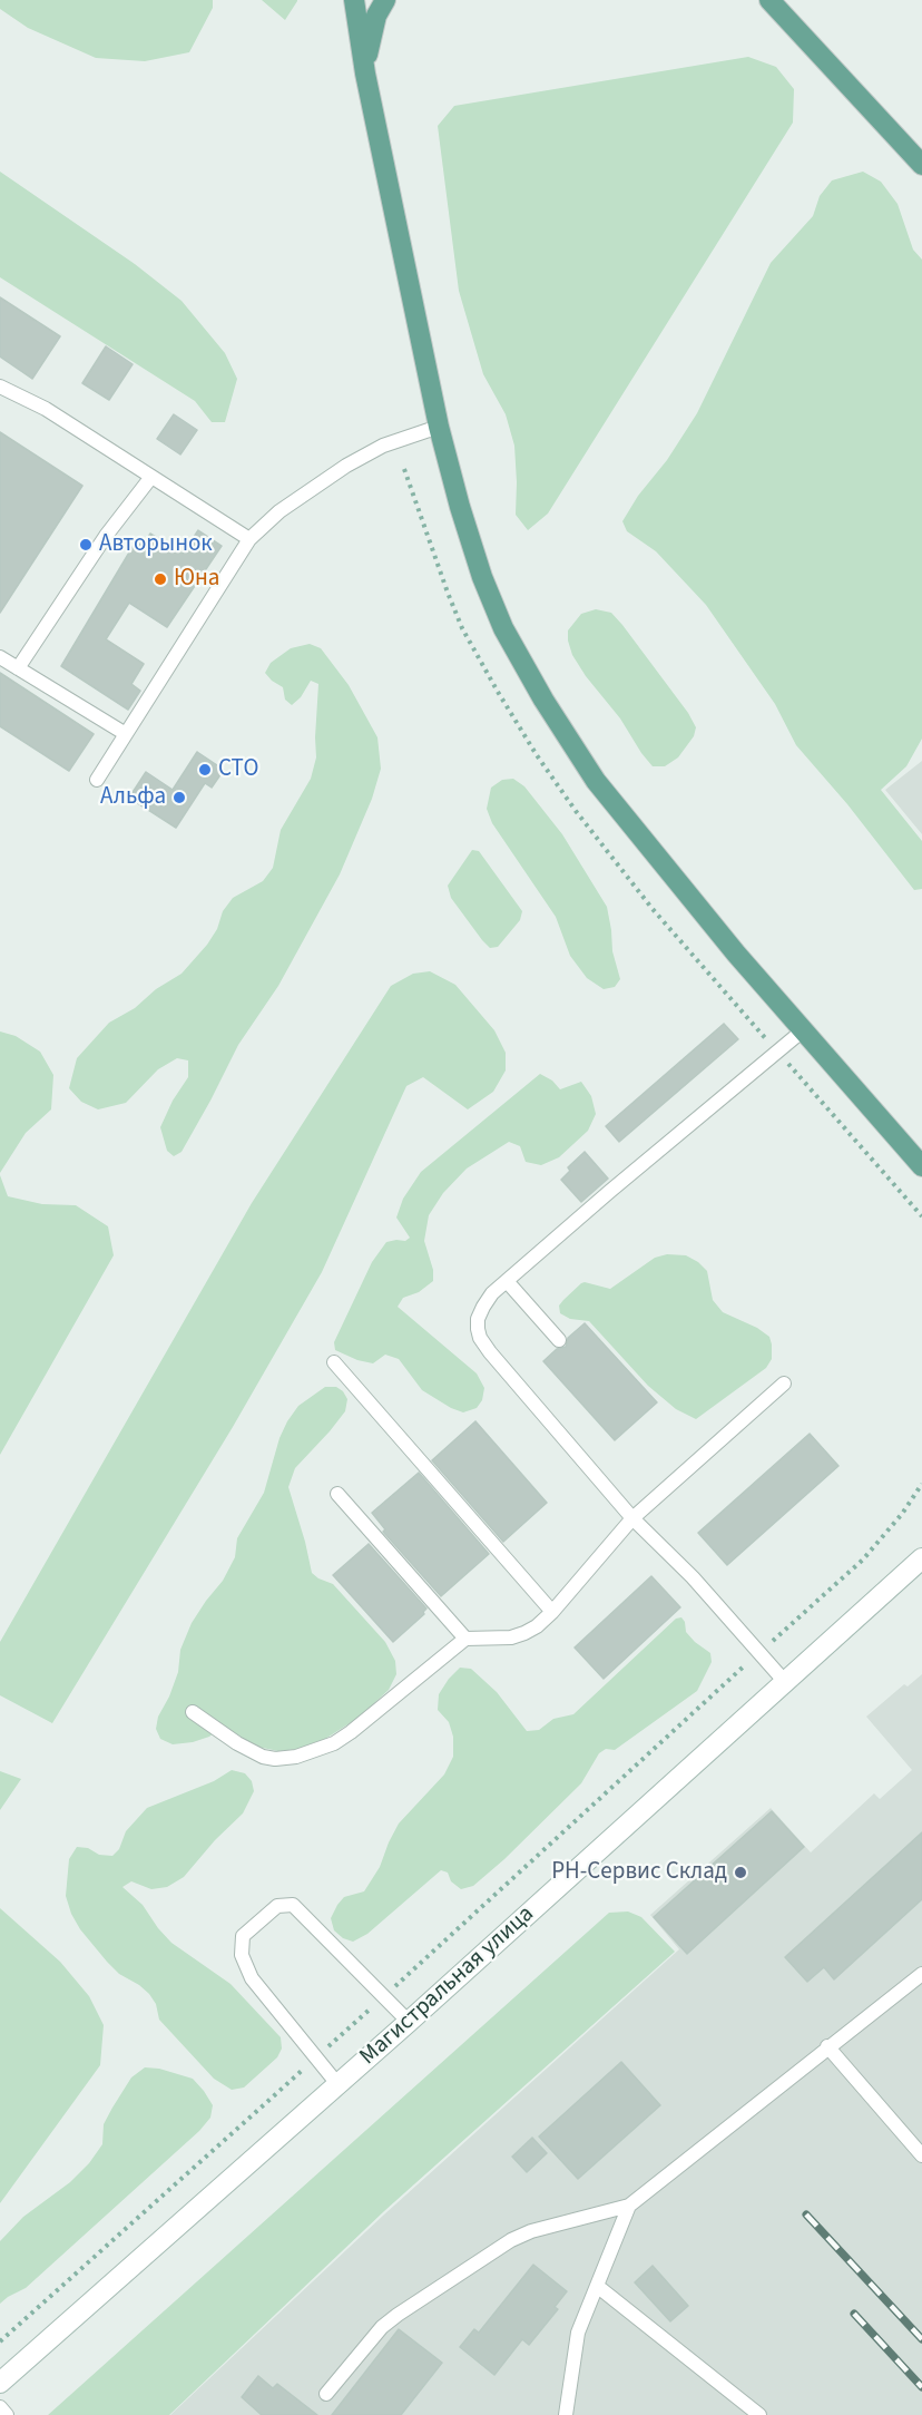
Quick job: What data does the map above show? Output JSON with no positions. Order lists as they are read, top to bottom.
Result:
{
  "streets": {
    "main road": ["Магистральная улица"]
  },
  "places": [
    "Авторынок",
    "Юна",
    "СТО",
    "Альфа",
    "РН-Сервис Cклад"
  ]
}
